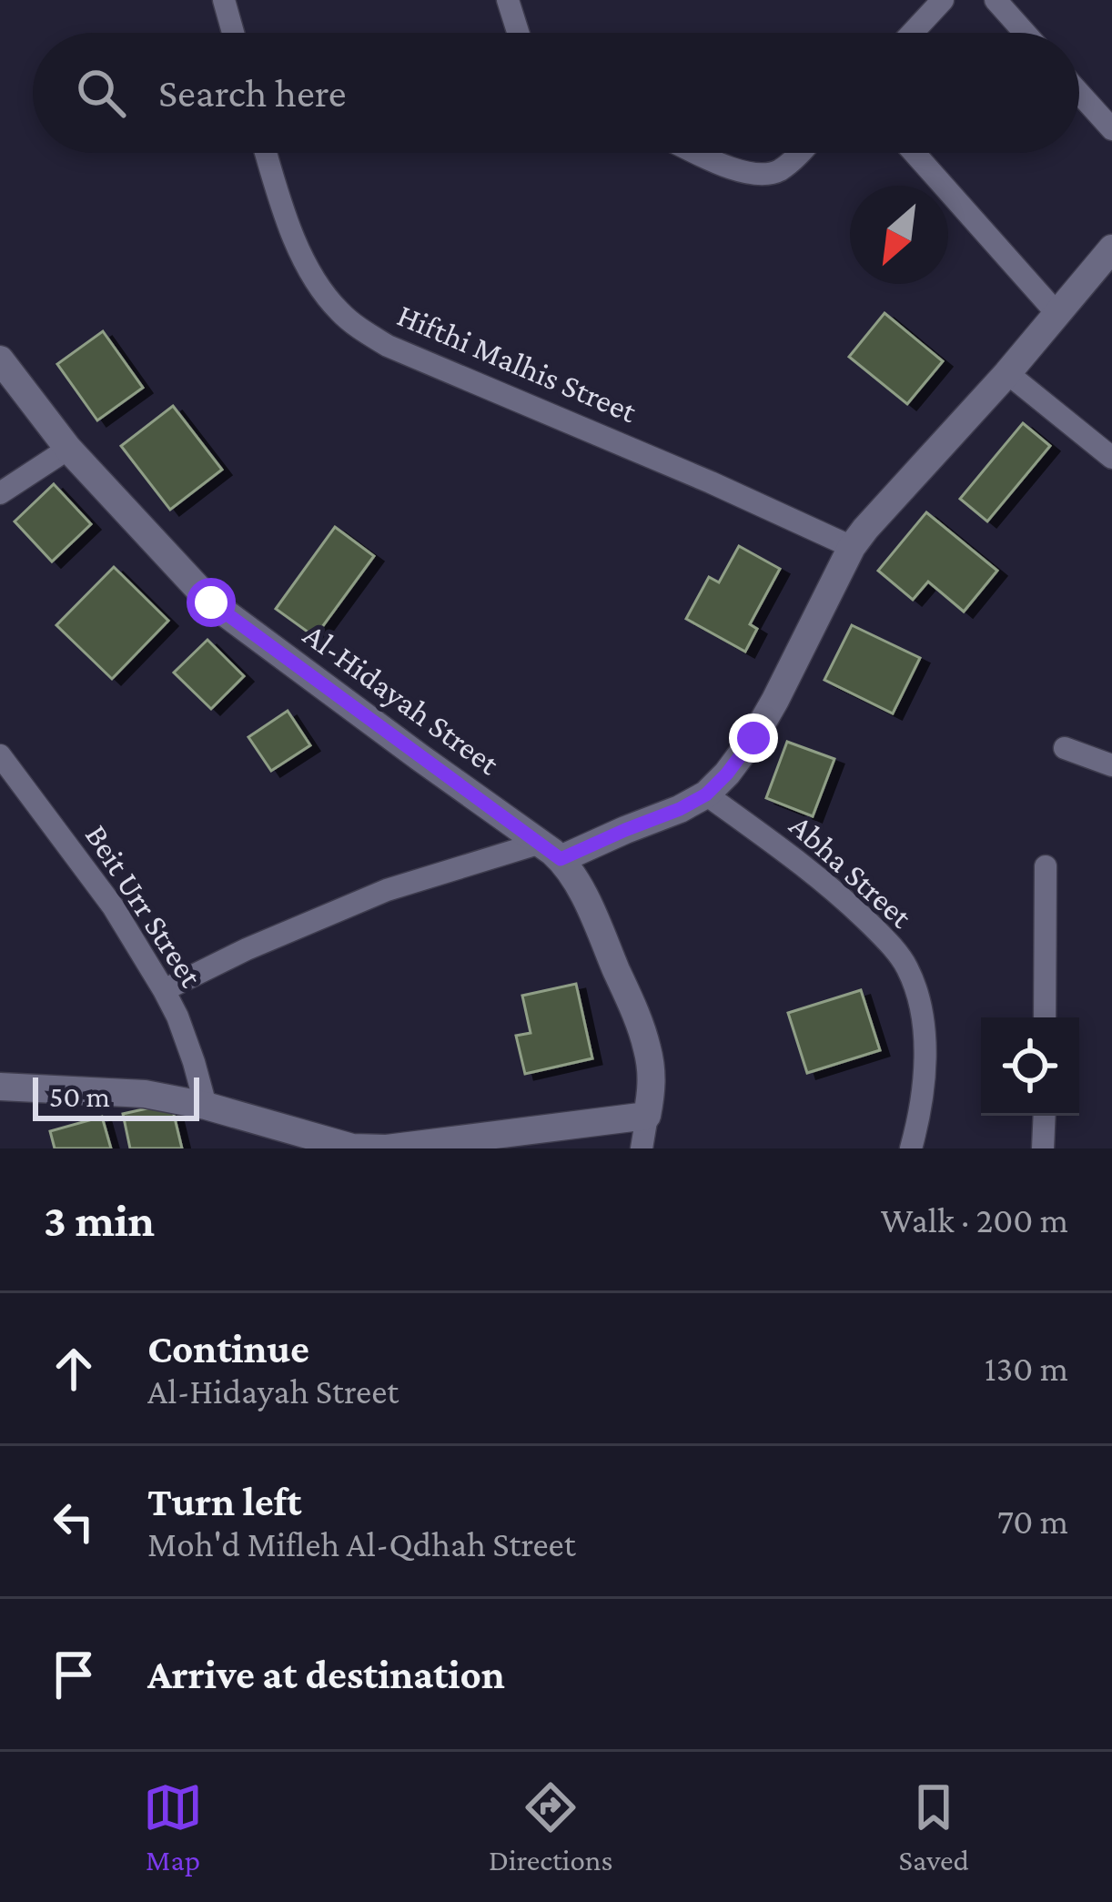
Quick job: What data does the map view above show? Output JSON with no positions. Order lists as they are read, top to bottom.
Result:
{
  "streets": {
    "street": [
      "Hifthi Malhis Street",
      "Al-Hidayah Street",
      "Abha Street",
      "Beit Urr Street"
    ]
  },
  "scale_bar": "50 m",
  "north": "bottom left",
  "page": {
    "search": "Search here",
    "scale": "50 m",
    "heading": ["3 min", "Walk · 200 m"],
    "list": [
      ["Continue", "Al-Hidayah Street", "130 m"],
      ["Turn left", "Moh'd Mifleh Al-Qdhah Street", "70 m"],
      "Arrive at destination"
    ],
    "nav": ["Map", "Directions", "Saved"]
  }
}
